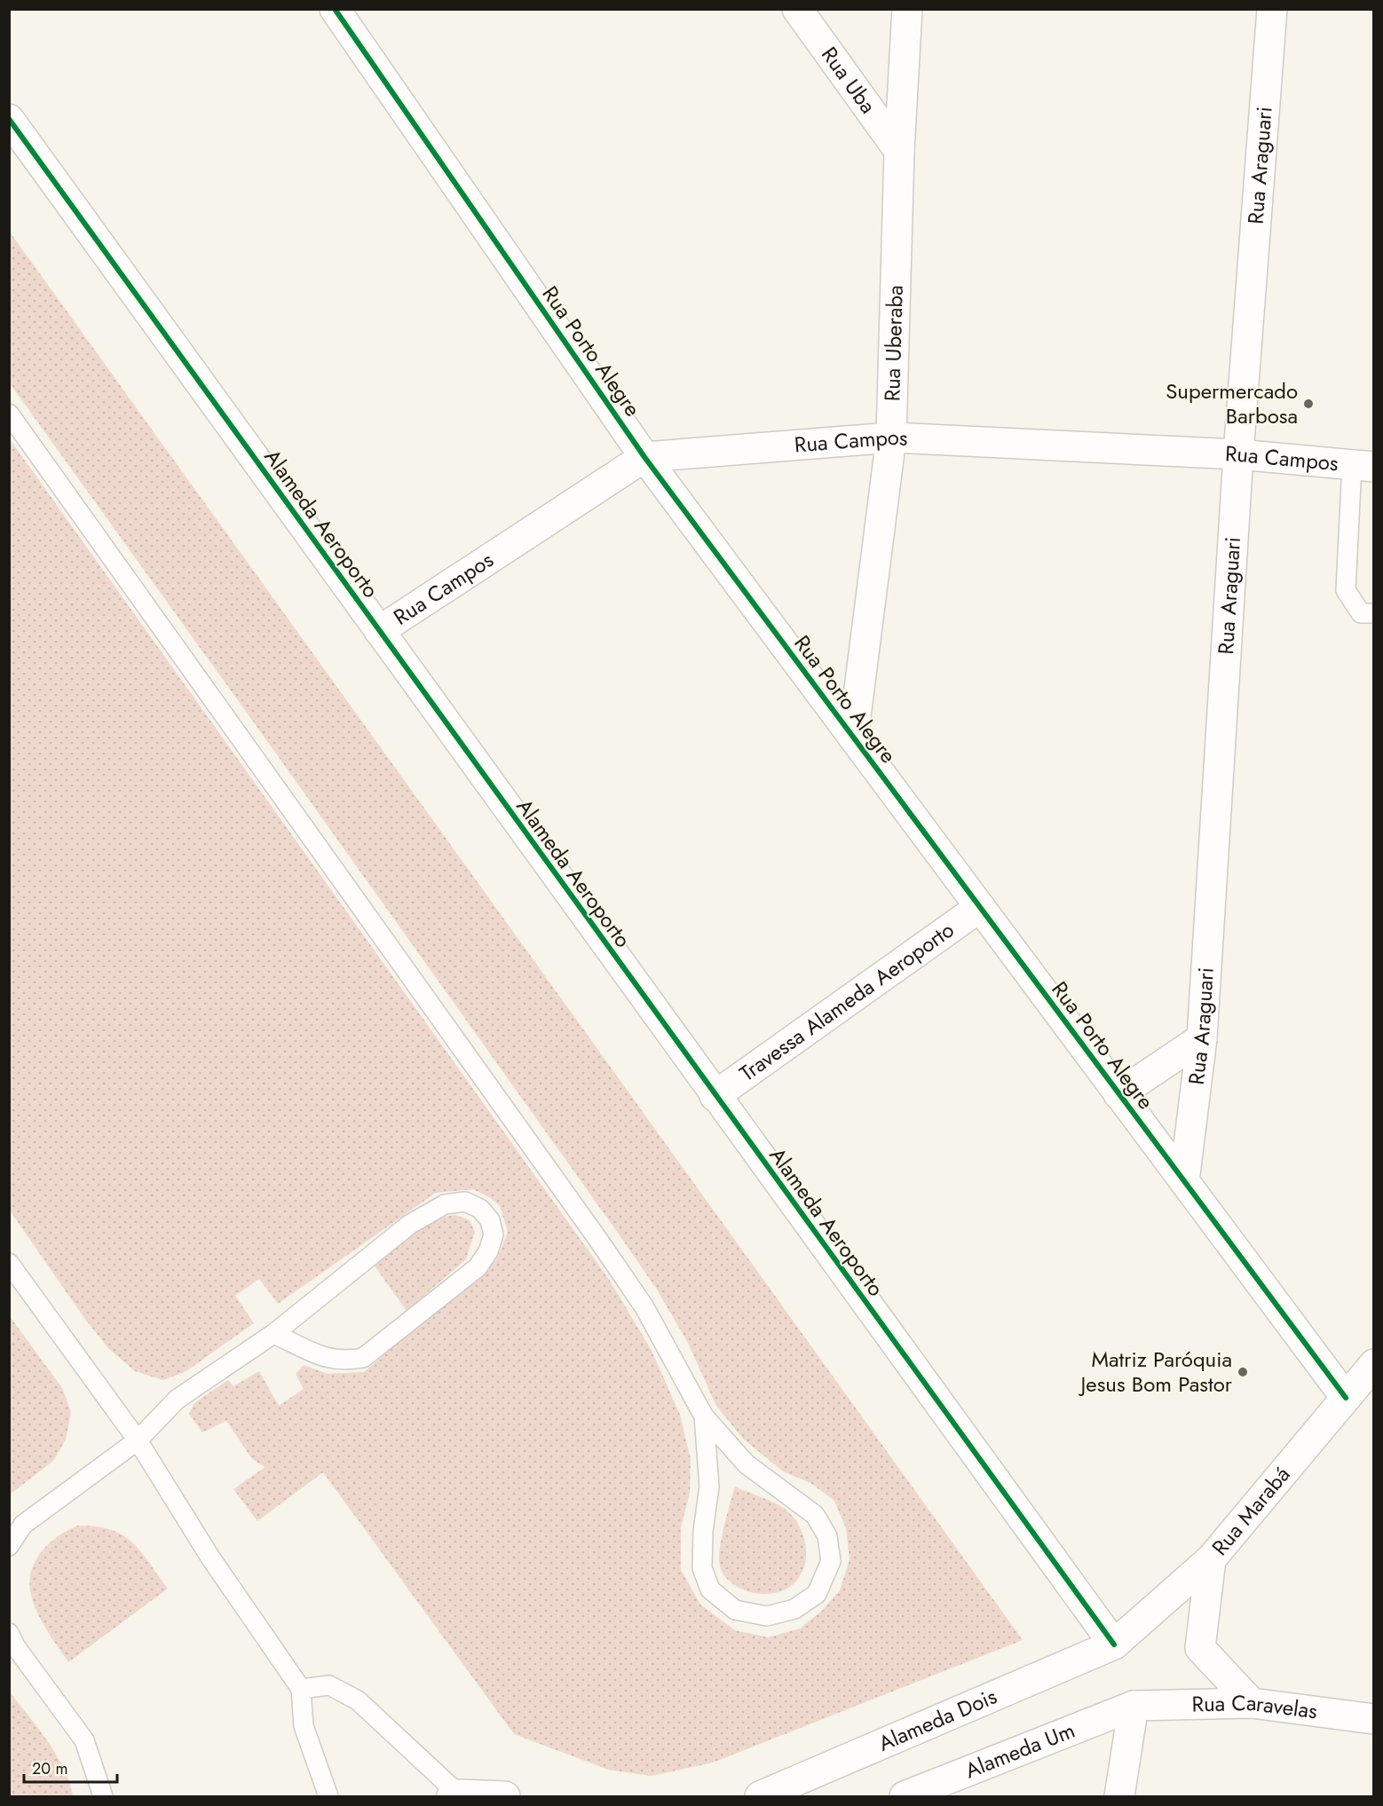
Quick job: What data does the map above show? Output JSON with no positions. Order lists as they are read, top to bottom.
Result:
{
  "streets": {
    "street": [
      "Rua Uba",
      "Rua Araguari",
      "Rua Uberaba",
      "Rua Porto Alegre",
      "Rua Campos",
      "Alameda Aeroporto",
      "Travessa Alameda Aeroporto",
      "Rua Marabá",
      "Rua Caravelas",
      "Alameda Dois",
      "Alameda Um"
    ]
  },
  "crossings": [
    ["Rua Uba", "Rua Uberaba"],
    ["Rua Araguari", "Rua Porto Alegre"],
    ["Rua Araguari", "Rua Campos"],
    ["Rua Uberaba", "Rua Porto Alegre"],
    ["Rua Uberaba", "Rua Campos"],
    ["Rua Porto Alegre", "Rua Campos"],
    ["Rua Porto Alegre", "Travessa Alameda Aeroporto"],
    ["Rua Porto Alegre", "Rua Marabá"],
    ["Rua Campos", "Alameda Aeroporto"],
    ["Alameda Aeroporto", "Travessa Alameda Aeroporto"],
    ["Alameda Aeroporto", "Rua Marabá"],
    ["Alameda Aeroporto", "Alameda Dois"],
    ["Rua Marabá", "Alameda Dois"],
    ["Rua Caravelas", "Alameda Um"]
  ],
  "places": ["Supermercado Barbosa", "Matriz Paróquia Jesus Bom Pastor"],
  "scale_bar": "20 m"
}
